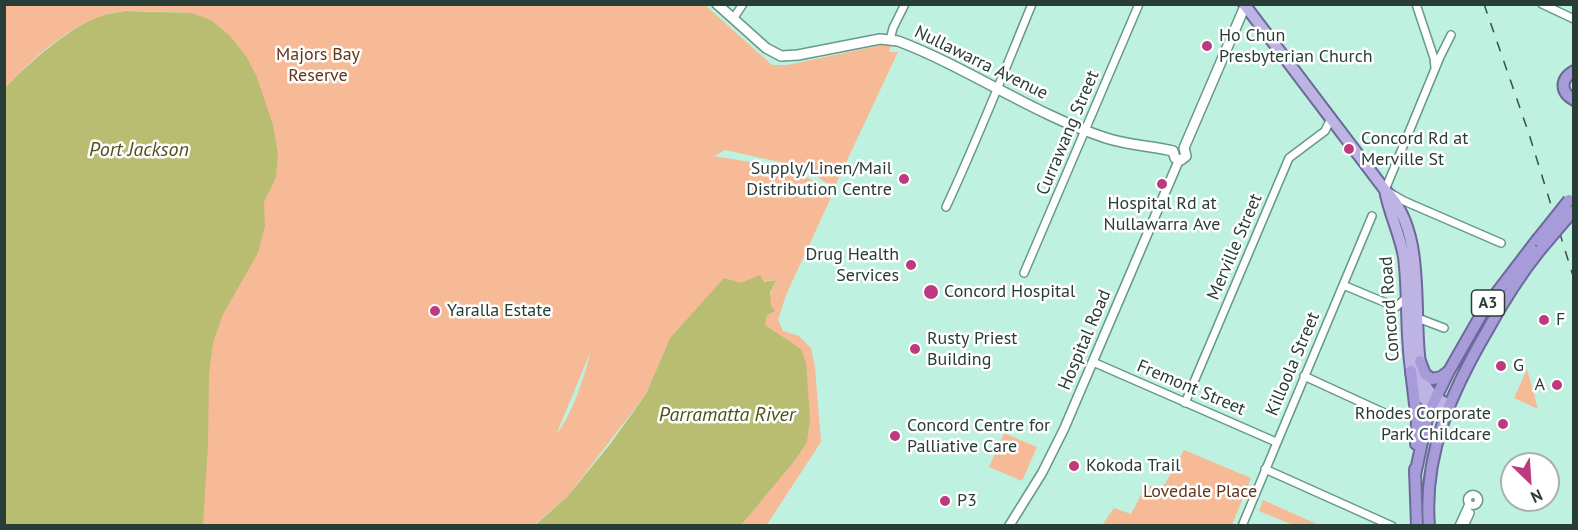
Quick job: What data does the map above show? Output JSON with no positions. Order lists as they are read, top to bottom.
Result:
{
  "streets": {
    "highway": ["A3"],
    "main road": ["Nullawarra Avenue", "Concord Road"],
    "street": [
      "Currawang Street",
      "Merville Street",
      "Hospital Road",
      "Killoola Street",
      "Fremont Street"
    ]
  },
  "crossings": [
    ["Nullawarra Avenue", "Currawang Street"],
    ["Nullawarra Avenue", "Hospital Road"],
    ["Merville Street", "Concord Road"],
    ["Merville Street", "Fremont Street"],
    ["A3", "Concord Road"],
    ["Hospital Road", "Fremont Street"],
    ["Killoola Street", "Fremont Street"]
  ],
  "water": ["Port Jackson", "Parramatta River"],
  "parks": ["Majors Bay Reserve", "Lovedale Place"],
  "places": [
    "Ho Chun Presbyterian Church",
    "Concord Rd at Merville St",
    "Supply/Linen/Mail Distribution Centre",
    "Hospital Rd at Nullawarra Ave",
    "Drug Health Services",
    "Concord Hospital",
    "Yaralla Estate",
    "F",
    "Rusty Priest Building",
    "G",
    "A",
    "Rhodes Corporate Park Childcare",
    "Concord Centre for Palliative Care",
    "Kokoda Trail",
    "P3"
  ],
  "north": "bottom right"
}
